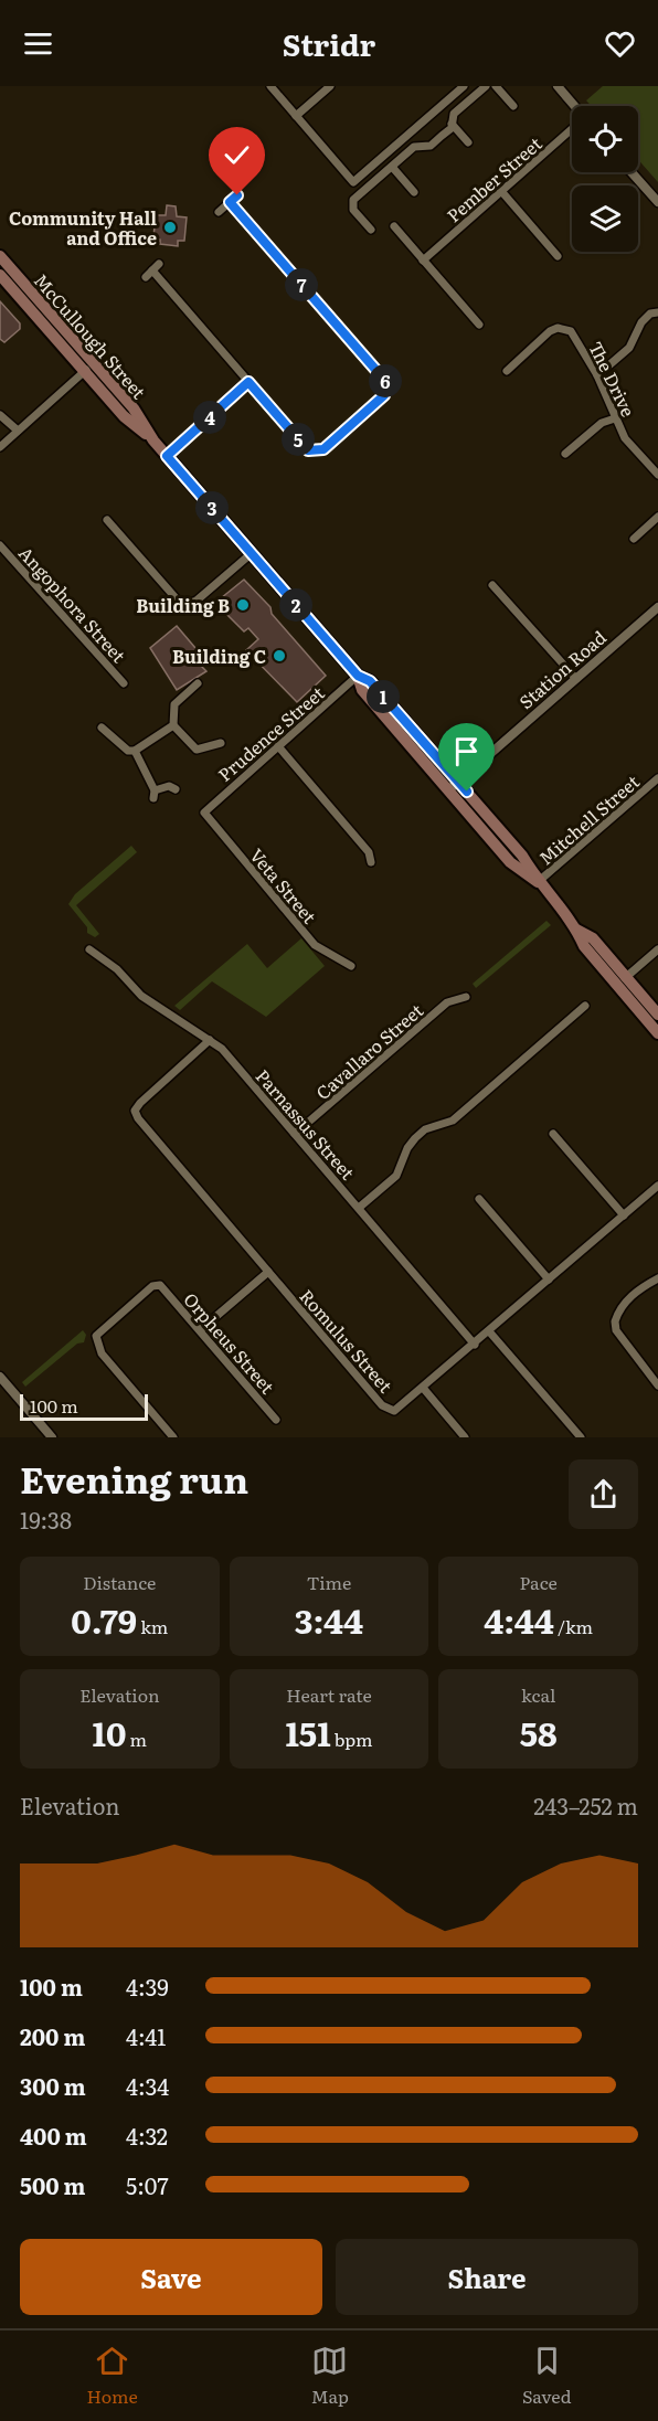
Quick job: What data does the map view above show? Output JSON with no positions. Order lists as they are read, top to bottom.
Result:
{
  "streets": {
    "main road": ["McCullough Street"],
    "street": [
      "Pember Street",
      "The Drive",
      "Angophora Street",
      "Station Road",
      "Prudence Street",
      "Mitchell Street",
      "Veta Street",
      "Cavallaro Street",
      "Parnassus Street",
      "Romulus Street",
      "Orpheus Street"
    ]
  },
  "crossings": [
    ["McCullough Street", "Station Road"],
    ["McCullough Street", "Prudence Street"],
    ["McCullough Street", "Mitchell Street"],
    ["Prudence Street", "Veta Street"],
    ["Cavallaro Street", "Parnassus Street"],
    ["Parnassus Street", "Romulus Street"]
  ],
  "places": ["Community Hall and Office", "Building B", "Building C"],
  "scale_bar": "100 m",
  "page": {
    "header": "Stridr",
    "pins": [
      "7",
      "6",
      "4",
      "5",
      "3",
      "2",
      "1"
    ],
    "scale": "100 m",
    "heading": ["Evening run", "19:38"],
    "stats": [
      ["Distance", "0.79 km"],
      ["Time", "3:44"],
      ["Pace", "4:44 /km"],
      ["Elevation", "10 m"],
      ["Heart rate", "151 bpm"],
      ["kcal", "58"]
    ],
    "chart": ["Elevation", "243–252 m"],
    "list": [
      {
        "name": "100 m",
        "note": "4:39"
      },
      {
        "name": "200 m",
        "note": "4:41"
      },
      {
        "name": "300 m",
        "note": "4:34"
      },
      {
        "name": "400 m",
        "note": "4:32"
      },
      {
        "name": "500 m",
        "note": "5:07"
      }
    ],
    "buttons": ["Save", "Share"],
    "tabs": ["Home", "Map", "Saved"]
  }
}
